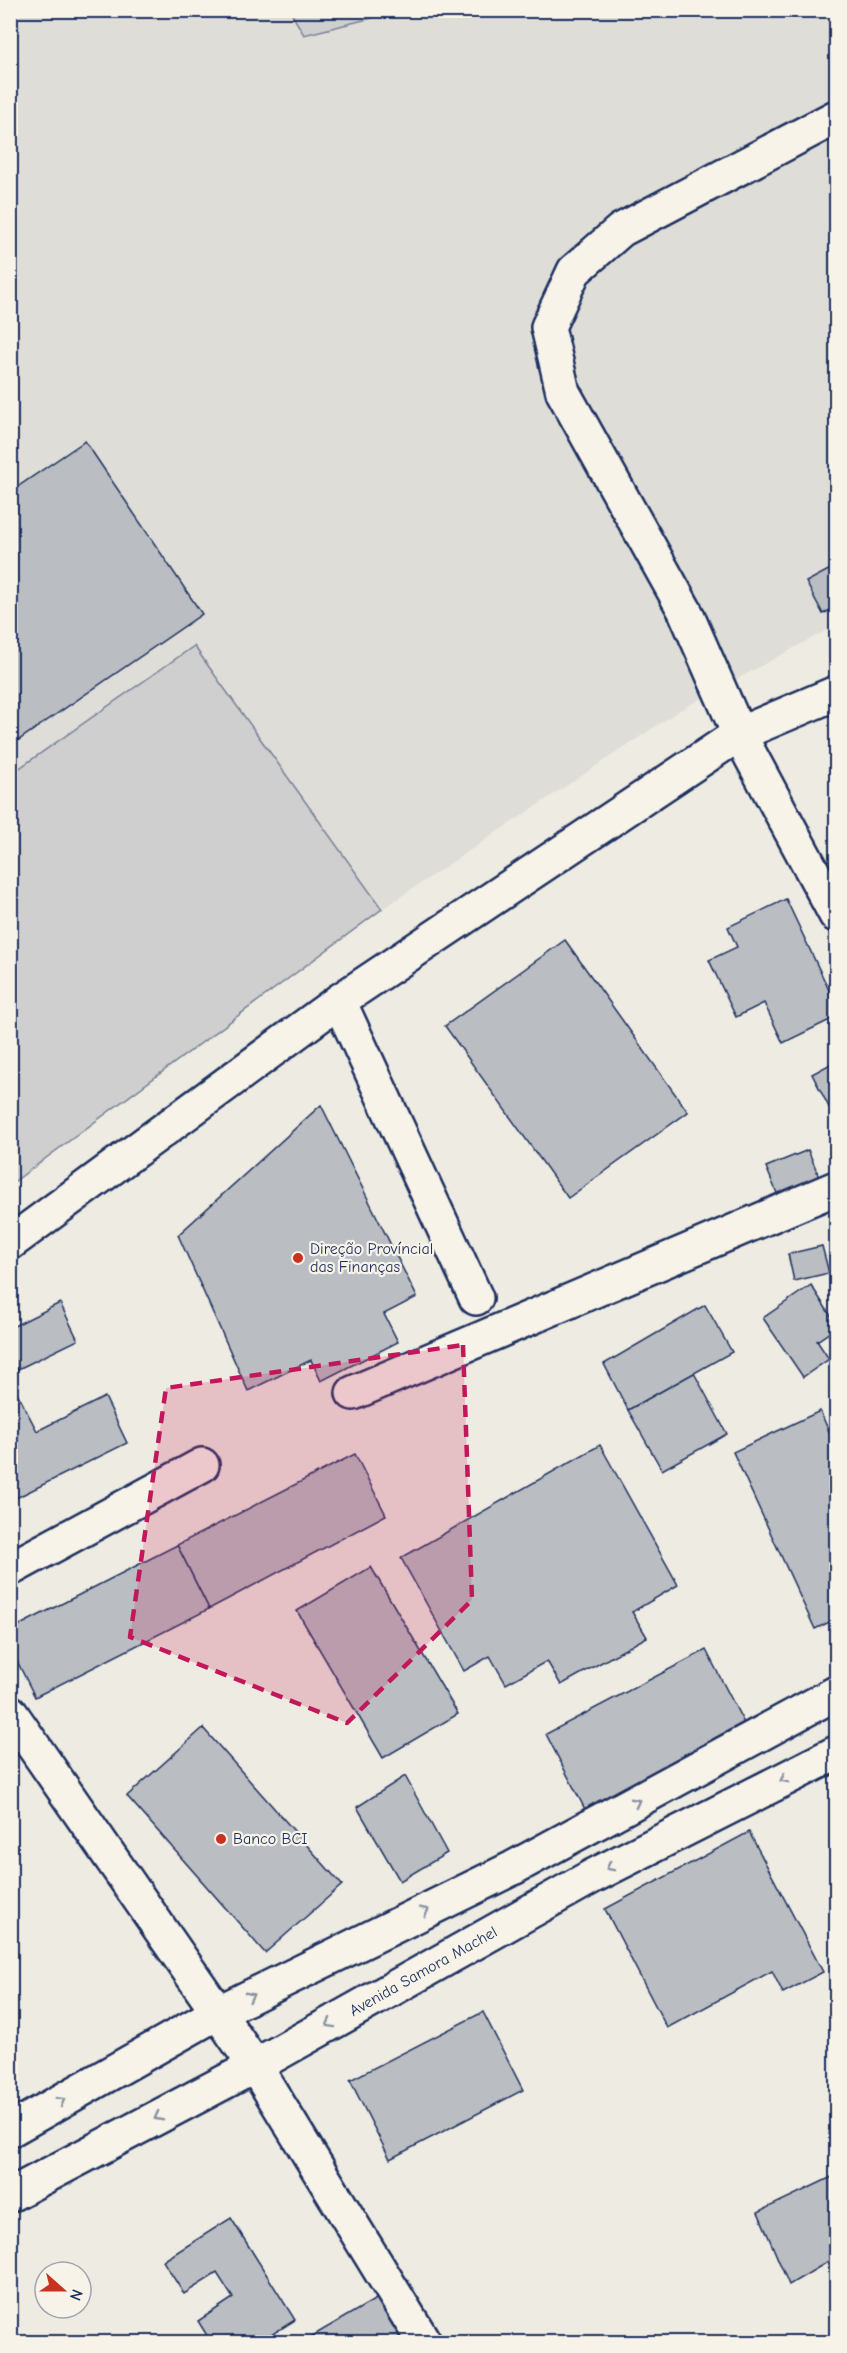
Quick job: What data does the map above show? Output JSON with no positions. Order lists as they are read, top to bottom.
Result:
{
  "streets": {
    "street": ["Avenida Samora Machel"]
  },
  "places": ["Direção Províncial das Finanças", "Banco BCI"],
  "north": "right"
}
